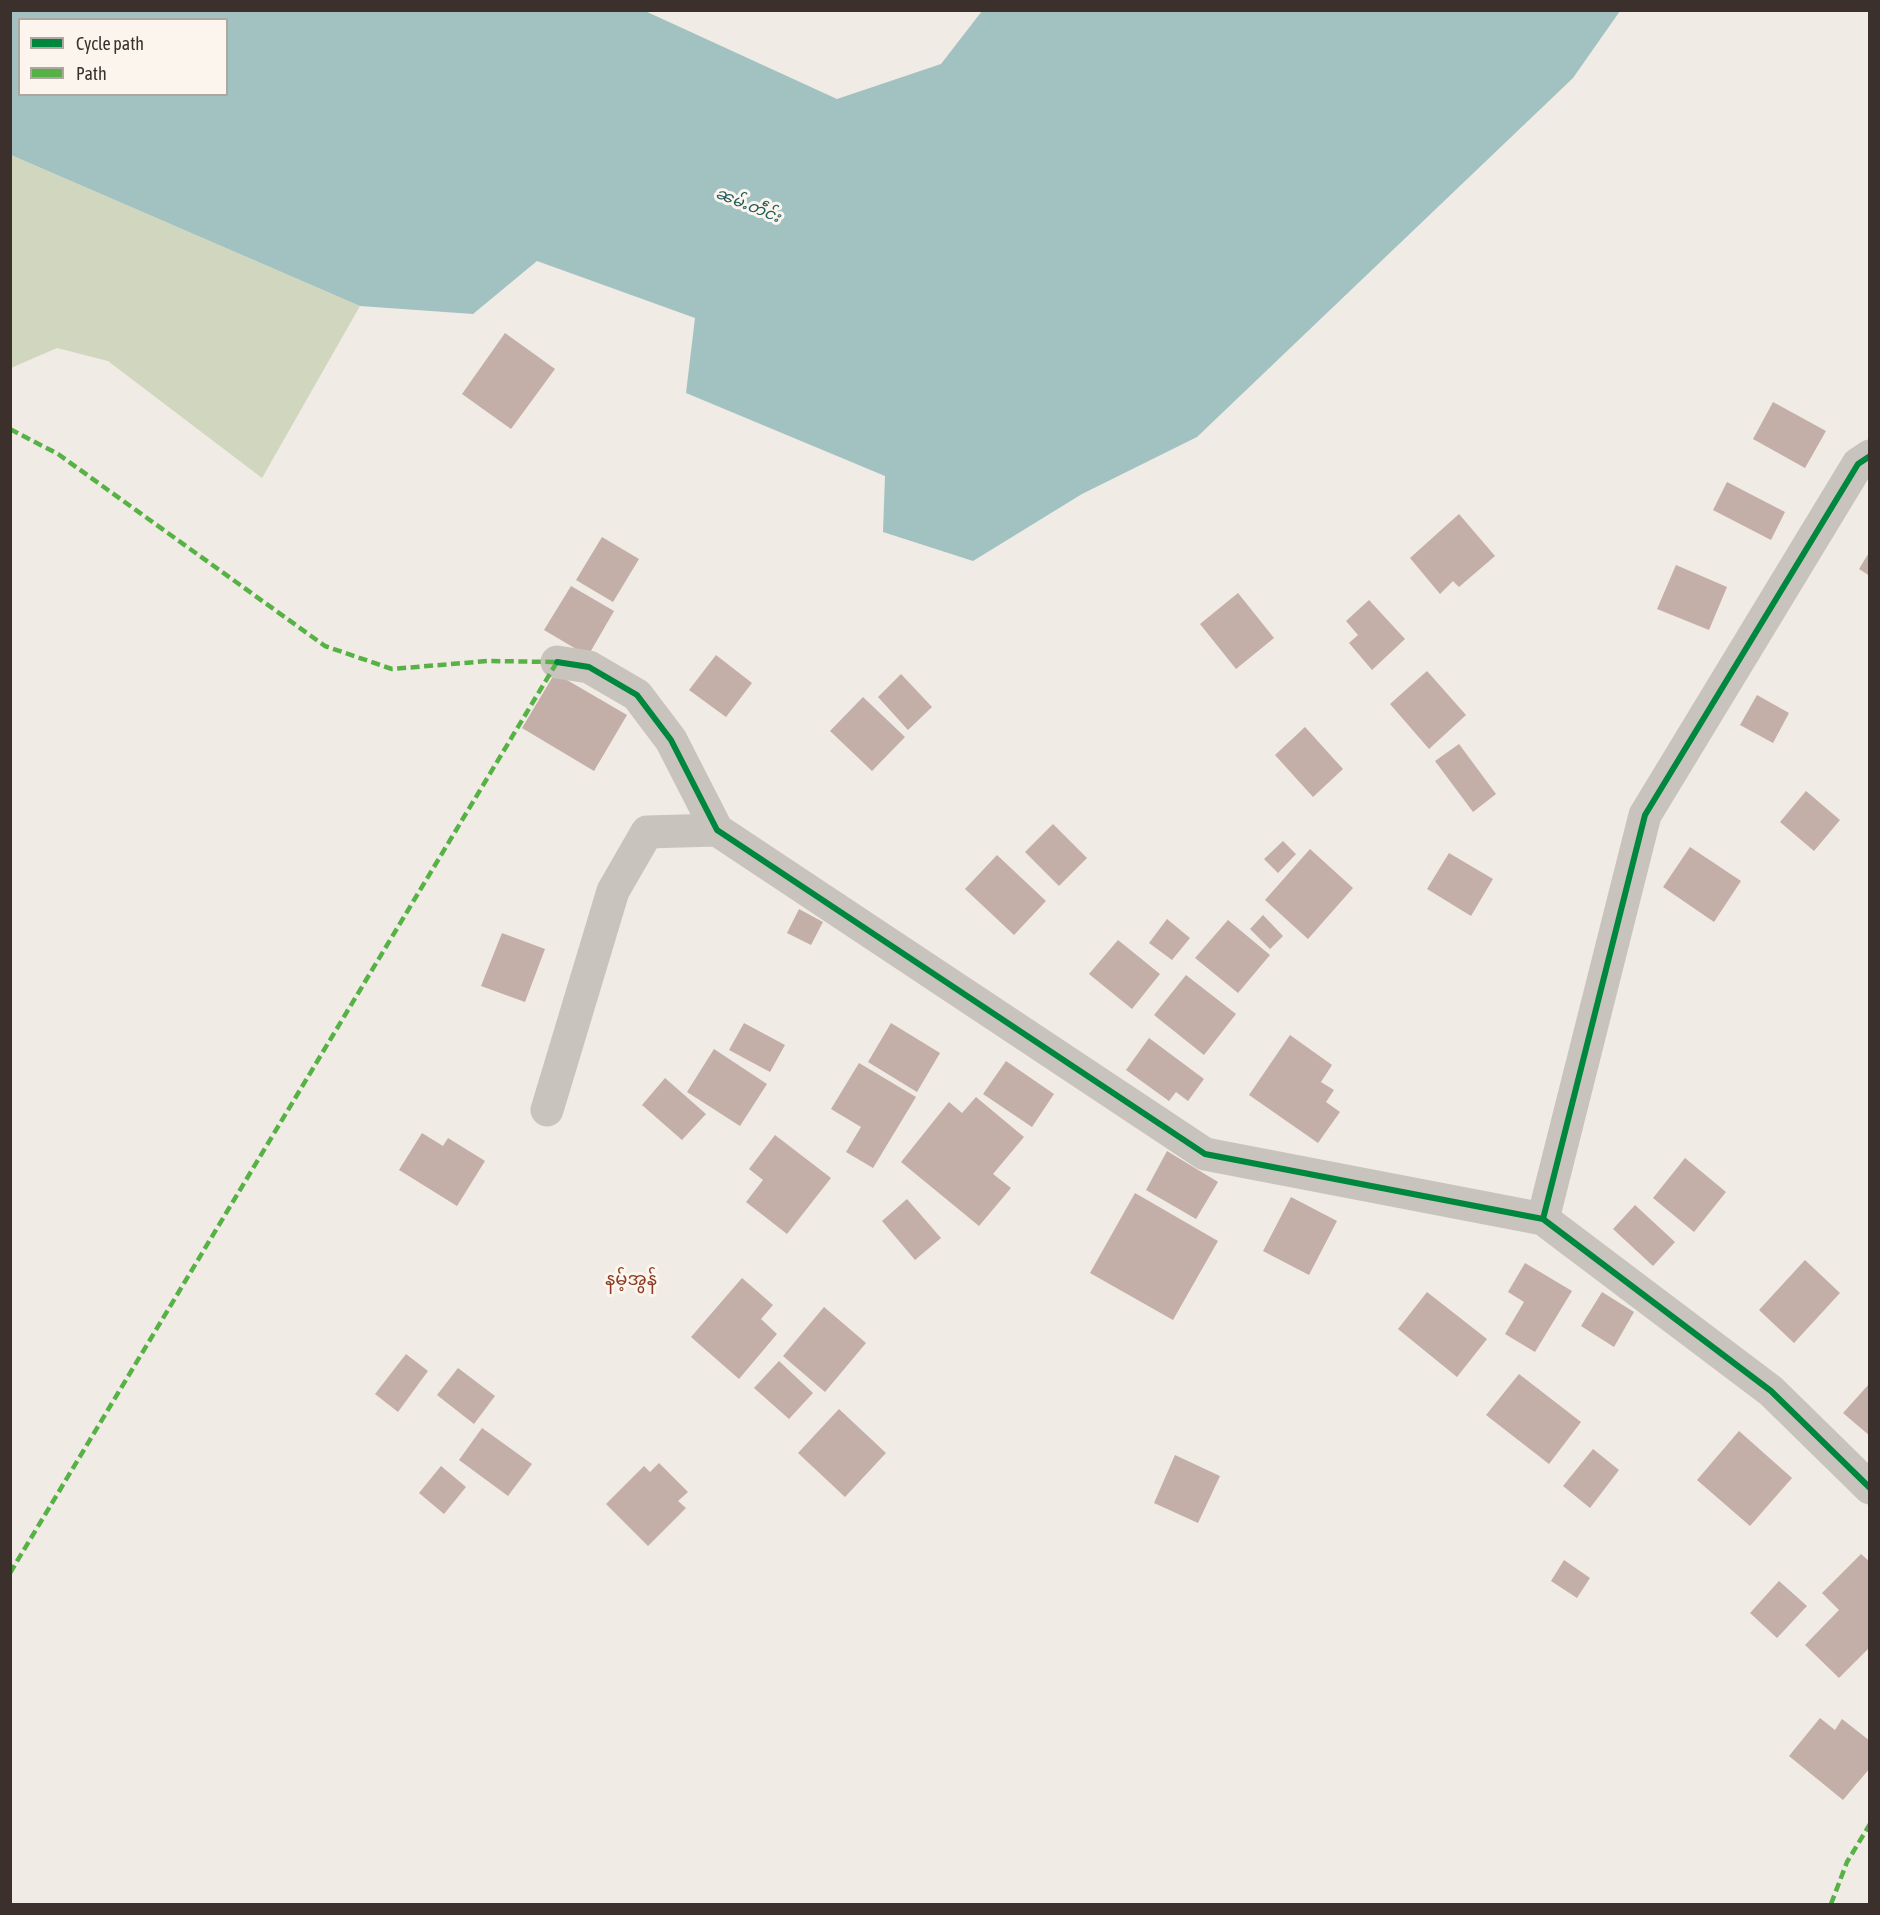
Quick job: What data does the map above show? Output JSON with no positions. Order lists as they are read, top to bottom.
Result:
{
  "districts": ["နမ့်အွန်"],
  "water": ["ၼမ်ႉတဵင်း"],
  "legend": ["Cycle path", "Path"]
}
